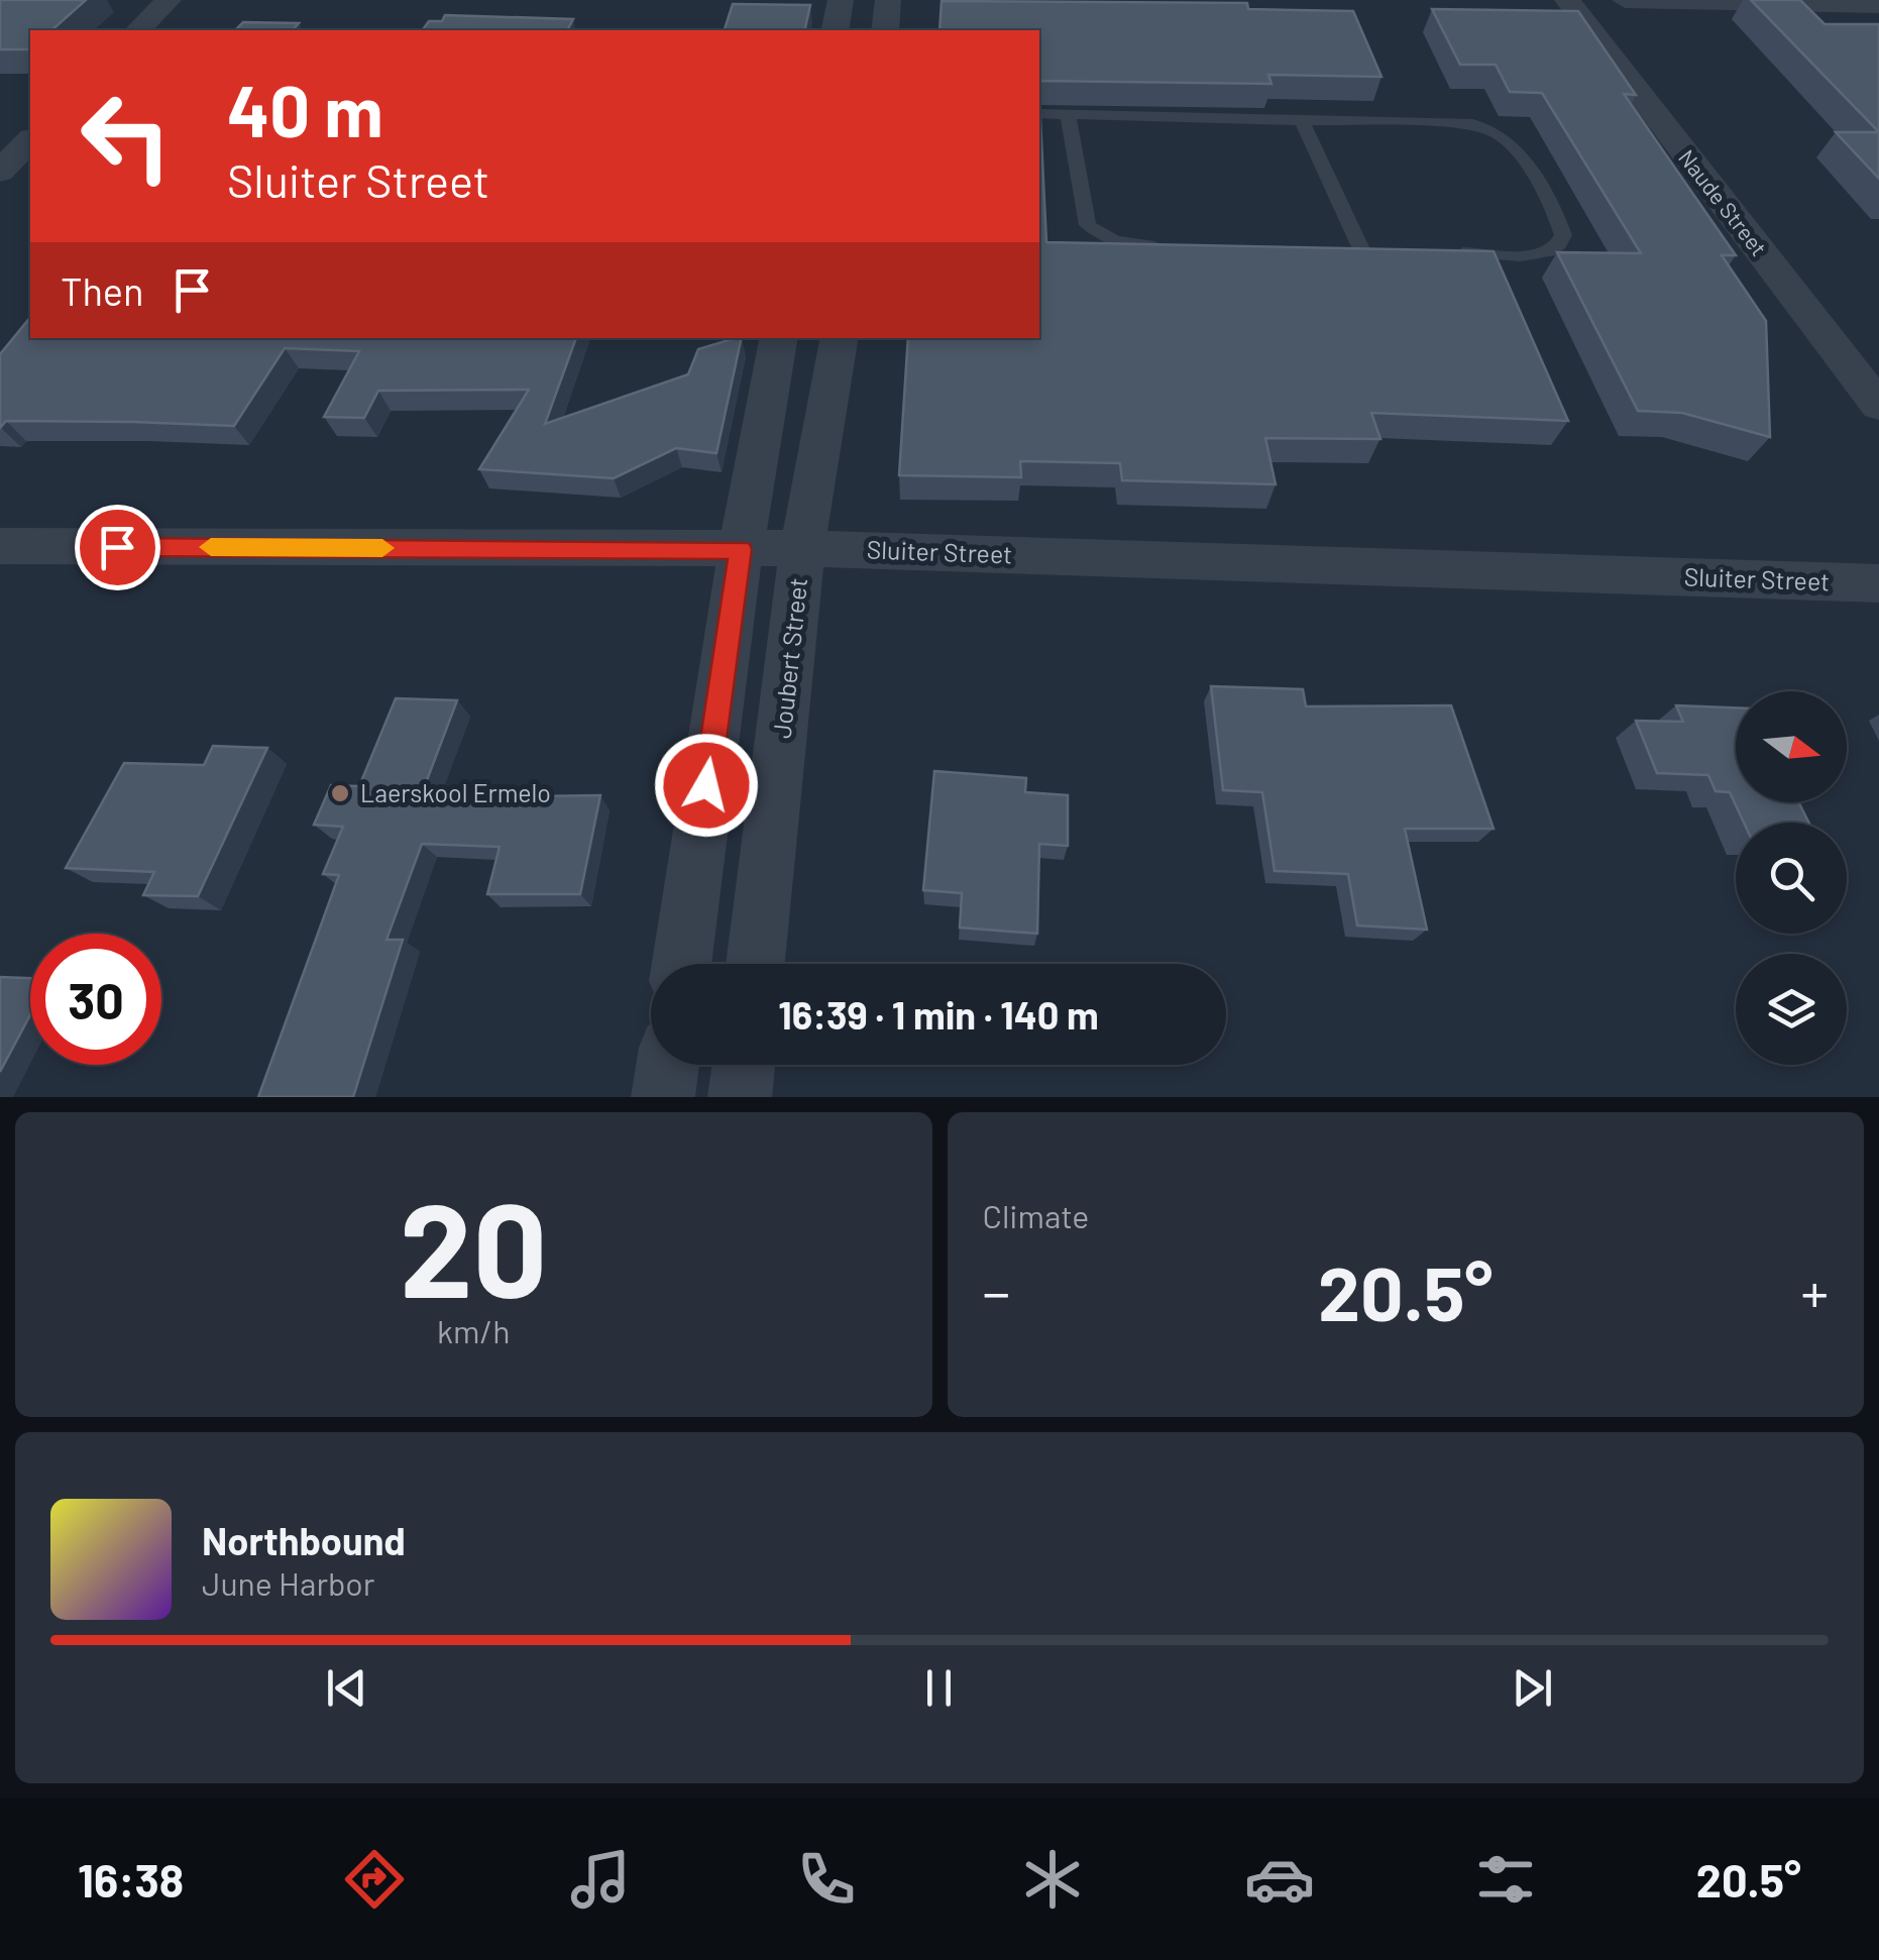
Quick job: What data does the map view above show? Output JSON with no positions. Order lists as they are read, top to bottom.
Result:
{
  "streets": {
    "street": ["Naude Street", "Sluiter Street", "Joubert Street"]
  },
  "crossings": [
    ["Sluiter Street", "Joubert Street"]
  ],
  "places": ["Laerskool Ermelo"],
  "north": "right",
  "page": {
    "turn": ["40 m", "Sluiter Street"],
    "then": "Then",
    "limit": "30",
    "trip": "16:39 · 1 min · 140 m",
    "tile": [
      ["20", "km/h"],
      "Climate"
    ],
    "heat": ["−", "20.5°", "+"],
    "song": ["Northbound", "June Harbor"],
    "tabs": ["16:38", "20.5°"]
  }
}
